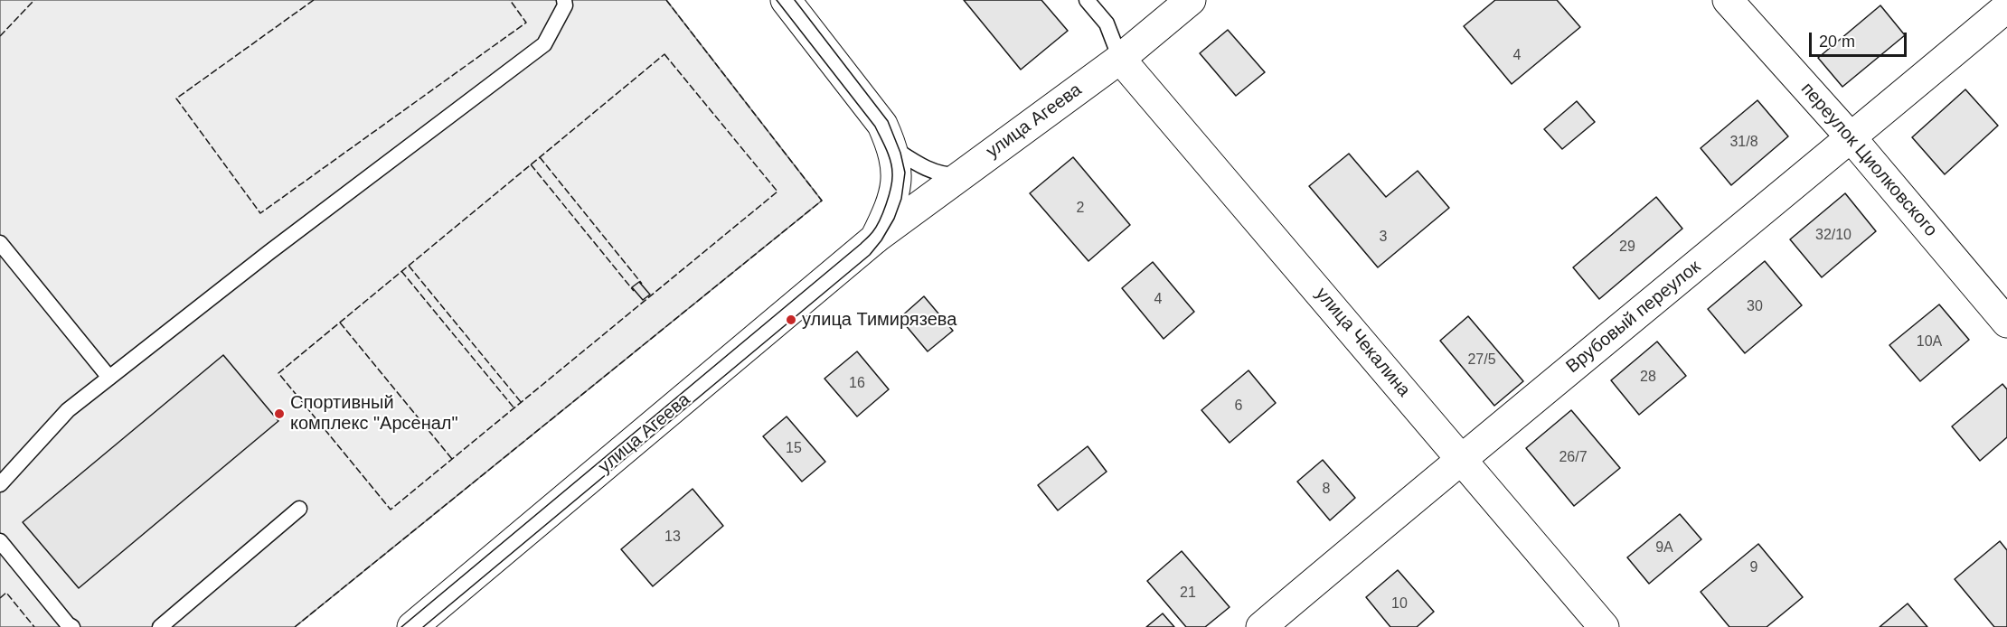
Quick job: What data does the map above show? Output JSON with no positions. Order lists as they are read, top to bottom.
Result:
{
  "streets": {
    "street": [
      "улица Агеева",
      "переулок Циолковского",
      "Врубовый переулок",
      "улица Чекалина"
    ]
  },
  "crossings": [
    ["улица Агеева", "улица Чекалина"],
    ["переулок Циолковского", "Врубовый переулок"],
    ["Врубовый переулок", "улица Чекалина"]
  ],
  "places": ["улица Тимирязева", "Спортивный комплекс \"Арсенал\""],
  "house_numbers": [
    "4",
    "31/8",
    "2",
    "32/10",
    "3",
    "29",
    "4",
    "30",
    "10А",
    "27/5",
    "28",
    "16",
    "6",
    "15",
    "26/7",
    "8",
    "13",
    "9А",
    "9",
    "21",
    "10"
  ],
  "scale_bar": "20 m"
}
